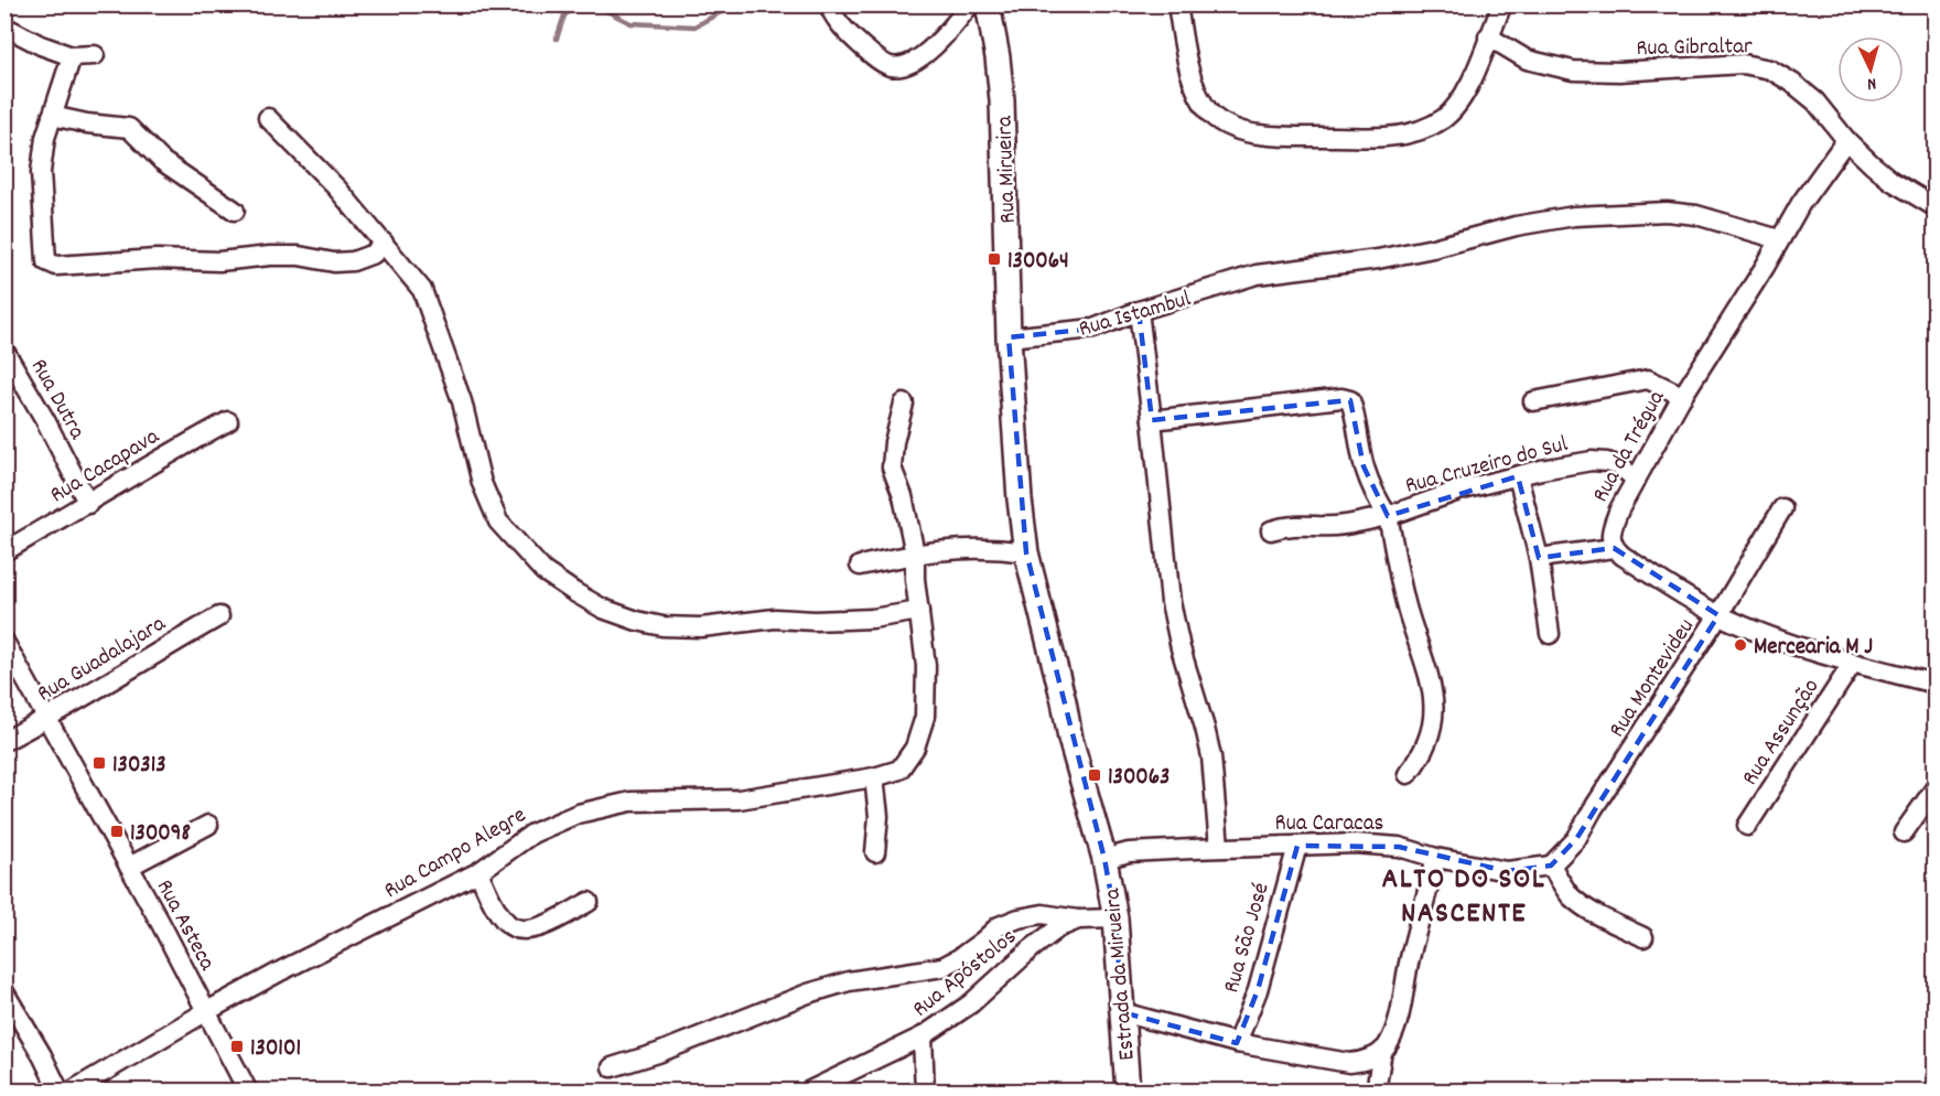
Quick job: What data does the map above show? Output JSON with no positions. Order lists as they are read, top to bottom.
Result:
{
  "streets": {
    "main road": ["Rua Mirueira", "Estrada da Mirueira"],
    "street": [
      "Rua Gibraltar",
      "Rua Istambul",
      "Rua Dutra",
      "Rua da Trégua",
      "Rua Cruzeiro do Sul",
      "Rua Cacapava",
      "Rua Guadalajara",
      "Rua Montevideu",
      "Rua Assunção",
      "Rua Caracas",
      "Rua Campo Alegre",
      "Rua Asteca",
      "Rua São José",
      "Rua Apóstolos"
    ]
  },
  "crossings": [
    ["Rua Gibraltar", "Rua da Trégua"],
    ["Rua Mirueira", "Rua Istambul"],
    ["Rua Istambul", "Rua da Trégua"],
    ["Rua Dutra", "Rua Cacapava"],
    ["Rua da Trégua", "Rua Cruzeiro do Sul"],
    ["Rua Guadalajara", "Rua Asteca"],
    ["Rua Montevideu", "Rua Caracas"],
    ["Rua Caracas", "Rua São José"],
    ["Rua Caracas", "Estrada da Mirueira"],
    ["Rua Campo Alegre", "Rua Asteca"],
    ["Rua Apóstolos", "Estrada da Mirueira"]
  ],
  "districts": ["ALTO DO SOL NASCENTE"],
  "places": {
    "transit": [
      "130064",
      "130313",
      "130063",
      "130098",
      "130101"
    ],
    "other": ["Mercearia M J"]
  },
  "north": "bottom"
}
